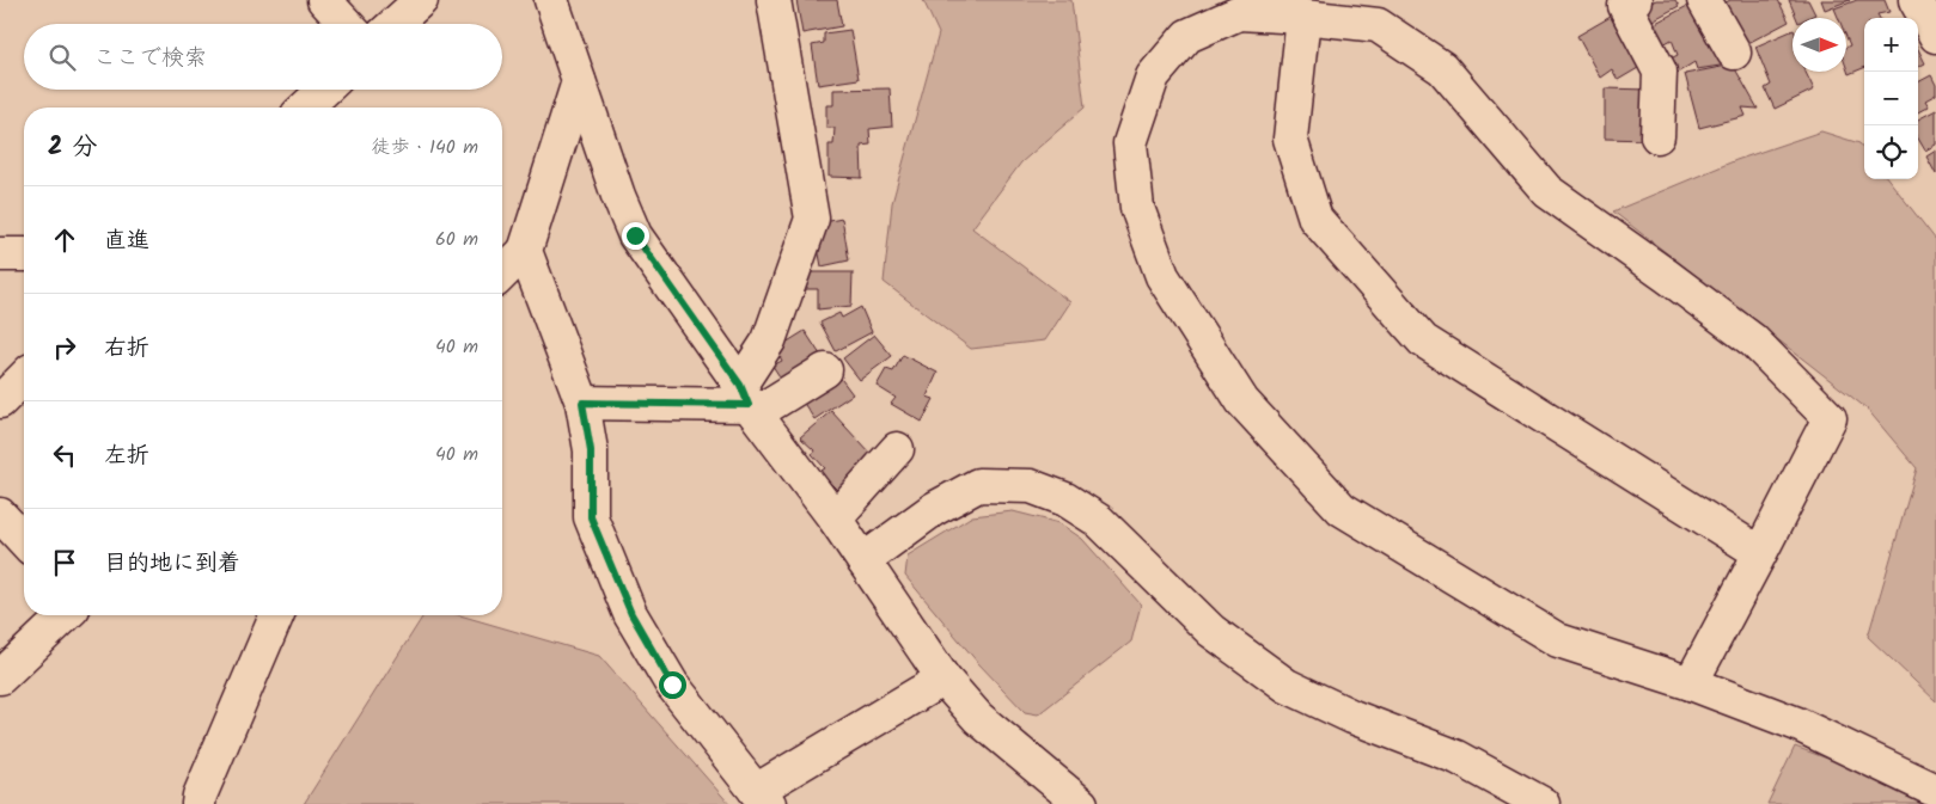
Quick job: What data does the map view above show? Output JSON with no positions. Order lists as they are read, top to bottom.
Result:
{
  "north": "right",
  "page": {
    "map_buttons": ["+", "−"],
    "search": "ここで検索",
    "heading": ["2 分", "徒歩 · 140 m"],
    "list": [
      ["直進", "60 m"],
      ["右折", "40 m"],
      ["左折", "40 m"],
      "目的地に到着"
    ]
  }
}
